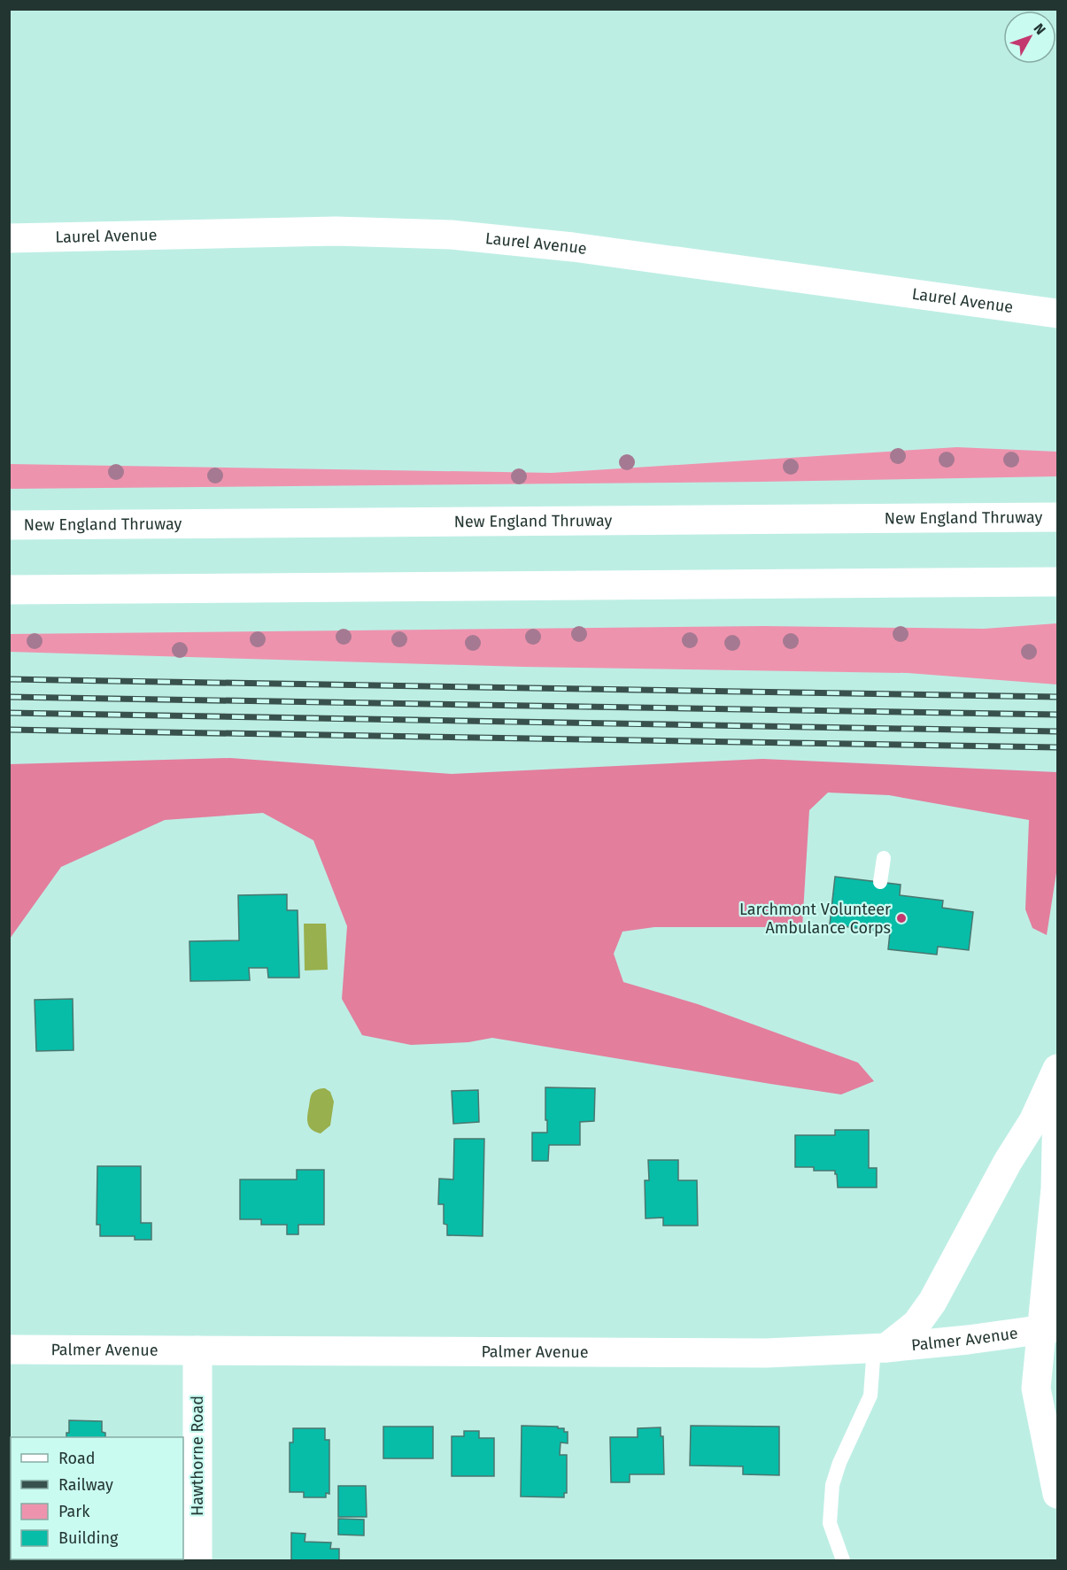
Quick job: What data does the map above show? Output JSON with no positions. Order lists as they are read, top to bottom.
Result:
{
  "streets": {
    "main road": [
      "Laurel Avenue",
      "New England Thruway",
      "Palmer Avenue",
      "Hawthorne Road"
    ]
  },
  "crossings": [
    ["Palmer Avenue", "Hawthorne Road"]
  ],
  "places": ["Larchmont Volunteer Ambulance Corps"],
  "legend": [
    "Road",
    "Railway",
    "Park",
    "Building"
  ],
  "north": "top right"
}
